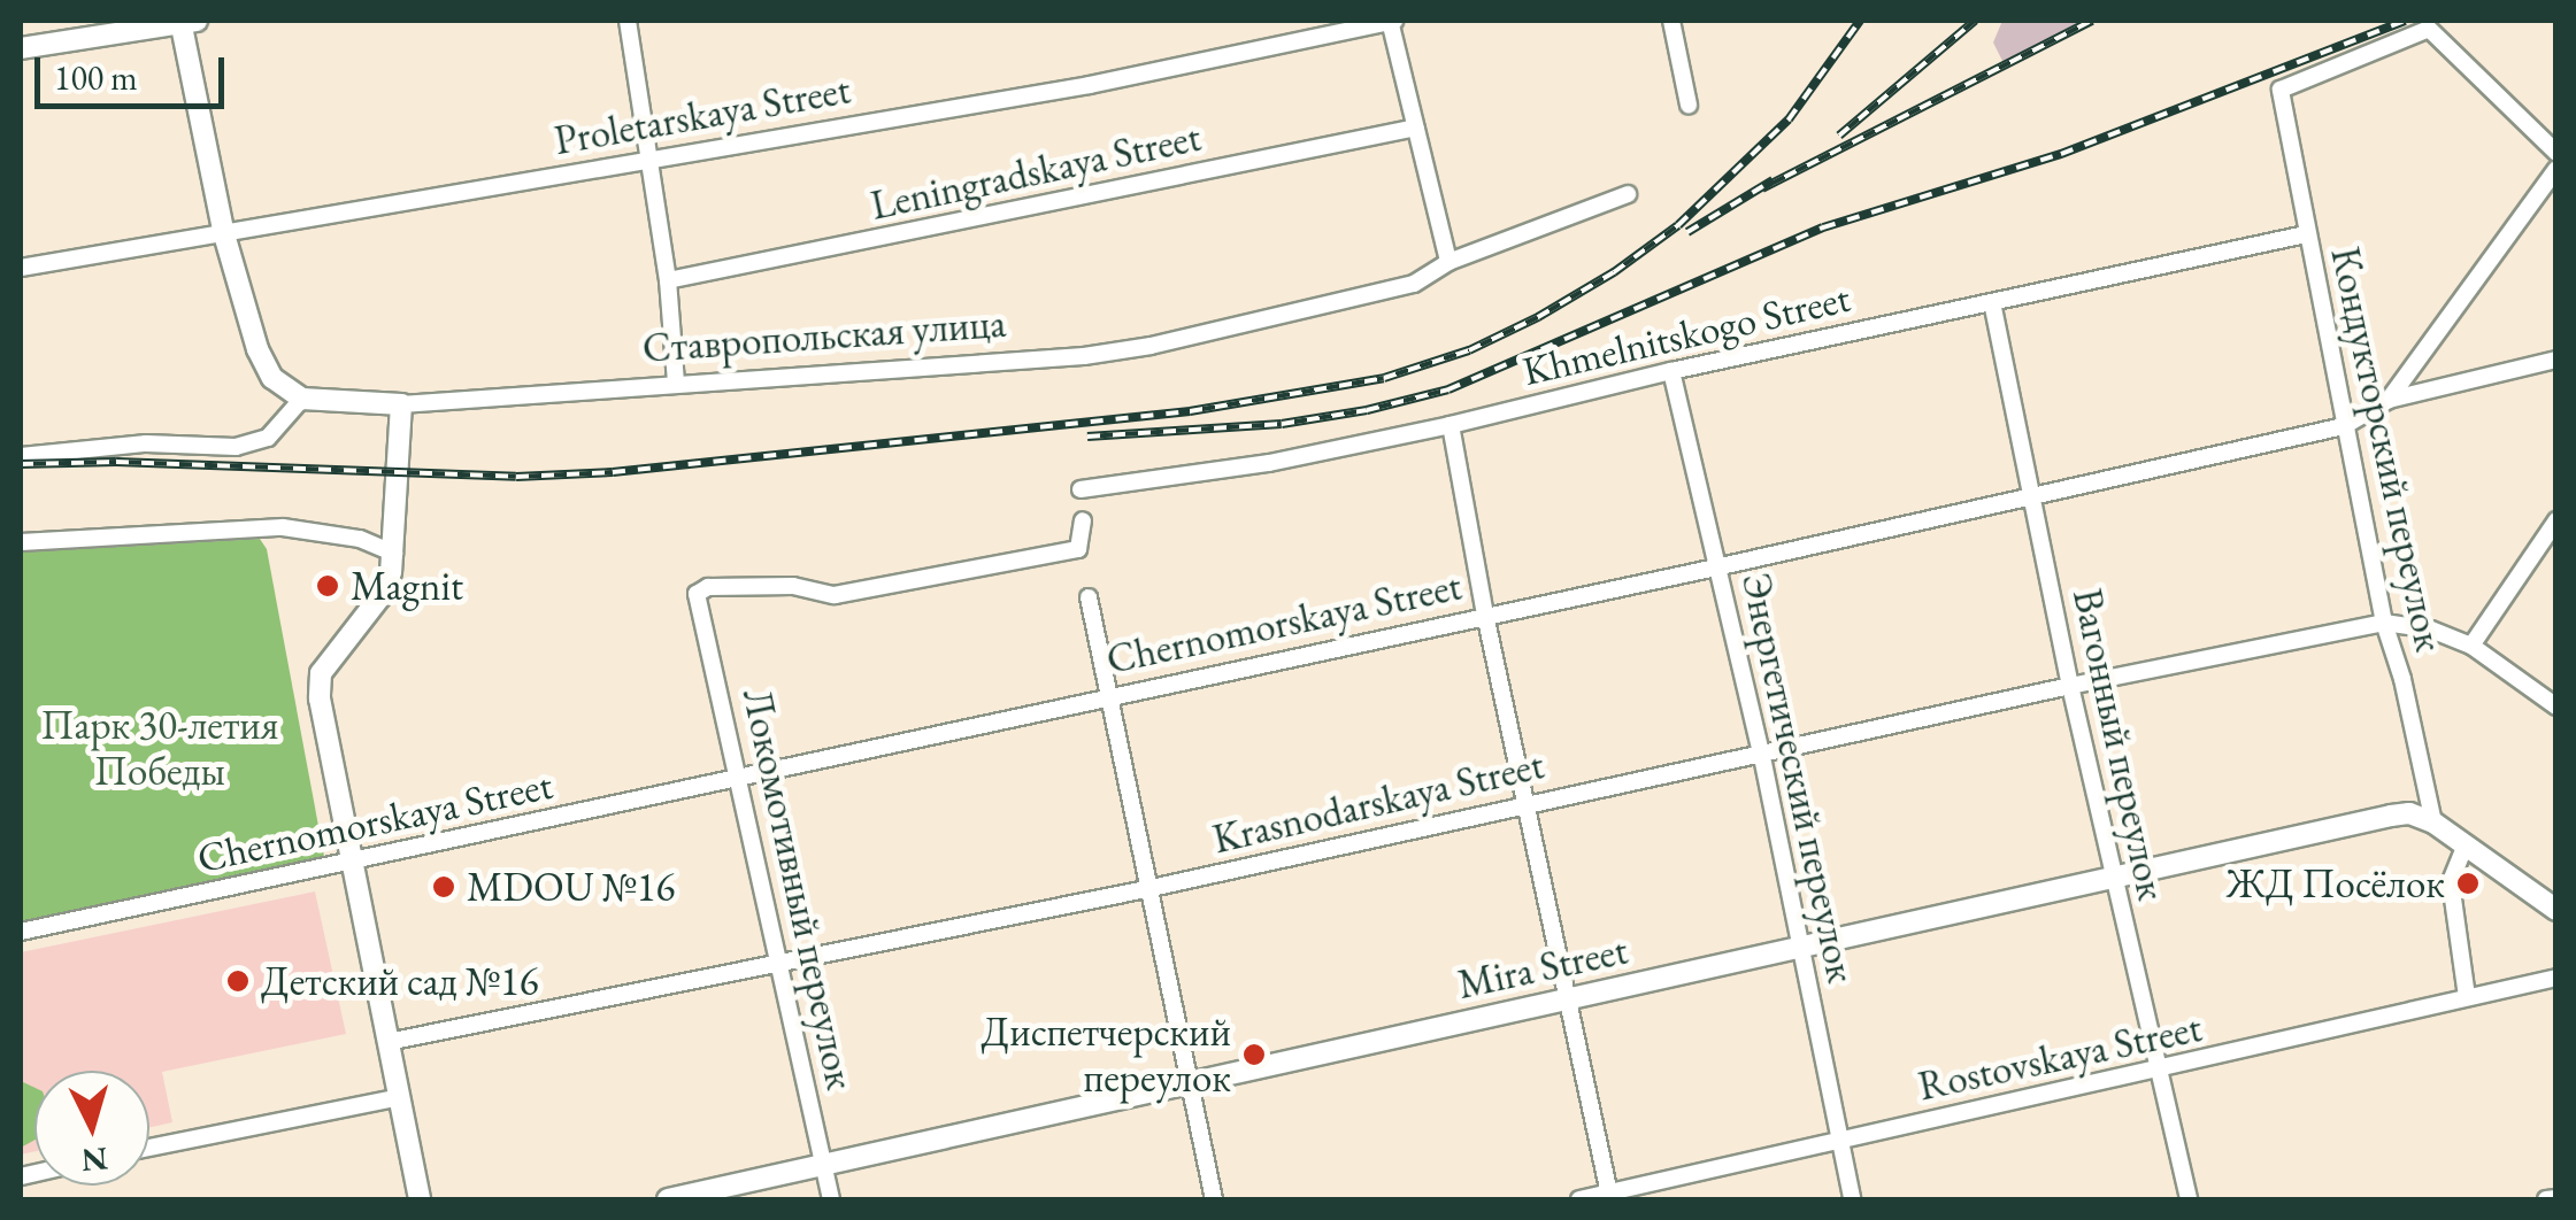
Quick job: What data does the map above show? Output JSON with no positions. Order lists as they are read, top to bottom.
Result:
{
  "streets": {
    "street": [
      "Proletarskaya Street",
      "Leningradskaya Street",
      "Khmelnitskogo Street",
      "Ставропольская улица",
      "Кондукторский переулок",
      "Chernomorskaya Street",
      "Вагонный переулок",
      "Энергетический переулок",
      "Krasnodarskaya Street",
      "Локомотивный переулок",
      "Mira Street",
      "Rostovskaya Street"
    ]
  },
  "crossings": [
    ["Khmelnitskogo Street", "Кондукторский переулок"],
    ["Khmelnitskogo Street", "Вагонный переулок"],
    ["Khmelnitskogo Street", "Энергетический переулок"],
    ["Кондукторский переулок", "Chernomorskaya Street"],
    ["Кондукторский переулок", "Krasnodarskaya Street"],
    ["Кондукторский переулок", "Mira Street"],
    ["Chernomorskaya Street", "Вагонный переулок"],
    ["Chernomorskaya Street", "Энергетический переулок"],
    ["Chernomorskaya Street", "Локомотивный переулок"],
    ["Вагонный переулок", "Krasnodarskaya Street"],
    ["Вагонный переулок", "Mira Street"],
    ["Вагонный переулок", "Rostovskaya Street"],
    ["Энергетический переулок", "Krasnodarskaya Street"],
    ["Энергетический переулок", "Mira Street"],
    ["Энергетический переулок", "Rostovskaya Street"],
    ["Krasnodarskaya Street", "Локомотивный переулок"],
    ["Локомотивный переулок", "Mira Street"]
  ],
  "parks": ["Парк 30-летия Победы"],
  "places": [
    "Magnit",
    "ЖД Посёлок",
    "MDOU №16",
    "Детский сад №16",
    "Диспетчерский переулок"
  ],
  "scale_bar": "100 m",
  "north": "bottom"
}
